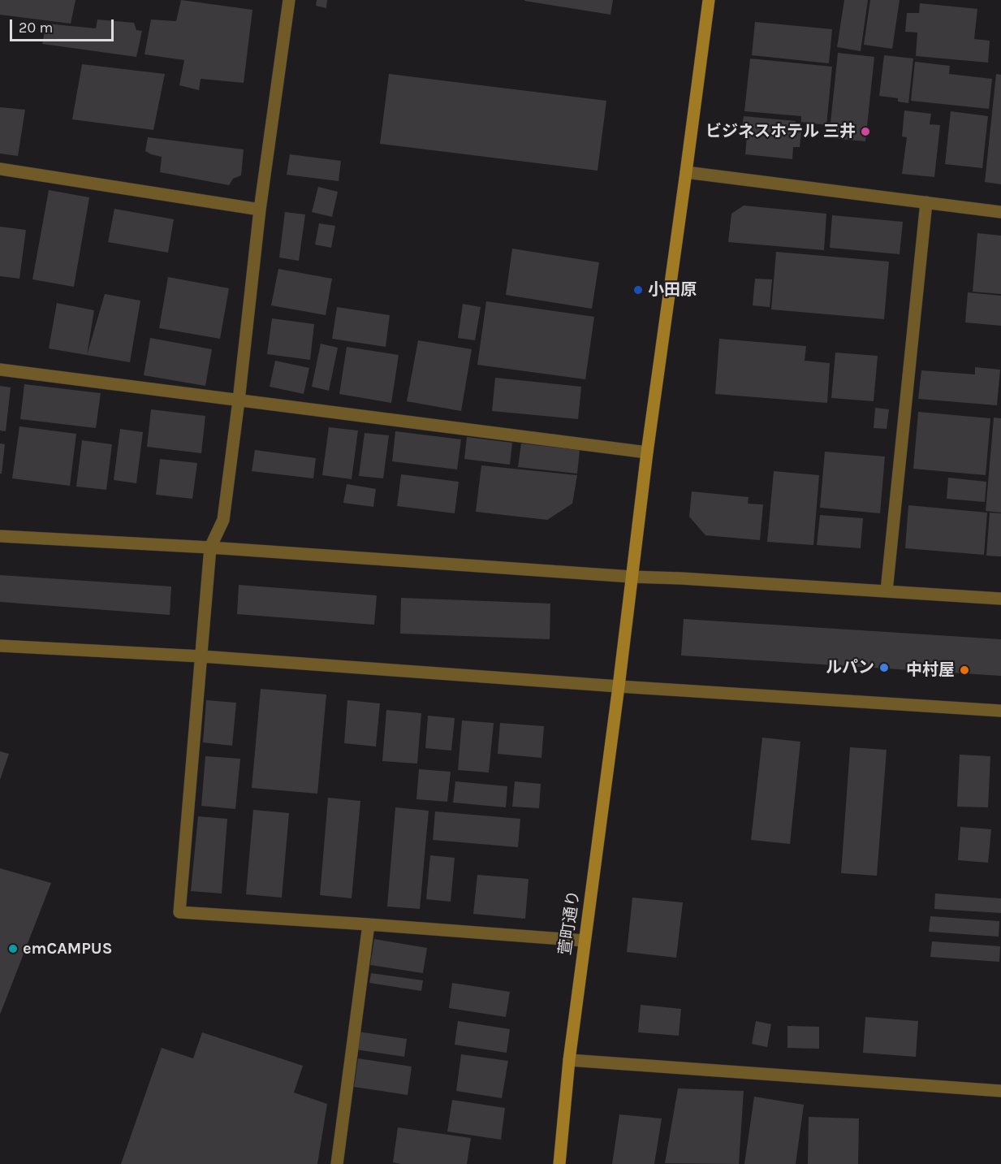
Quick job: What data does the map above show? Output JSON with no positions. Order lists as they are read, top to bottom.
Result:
{
  "streets": {
    "street": ["萱町通り"]
  },
  "places": [
    "ビジネスホテル 三井",
    "小田原",
    "ルパン",
    "中村屋",
    "emCAMPUS"
  ],
  "scale_bar": "20 m"
}
